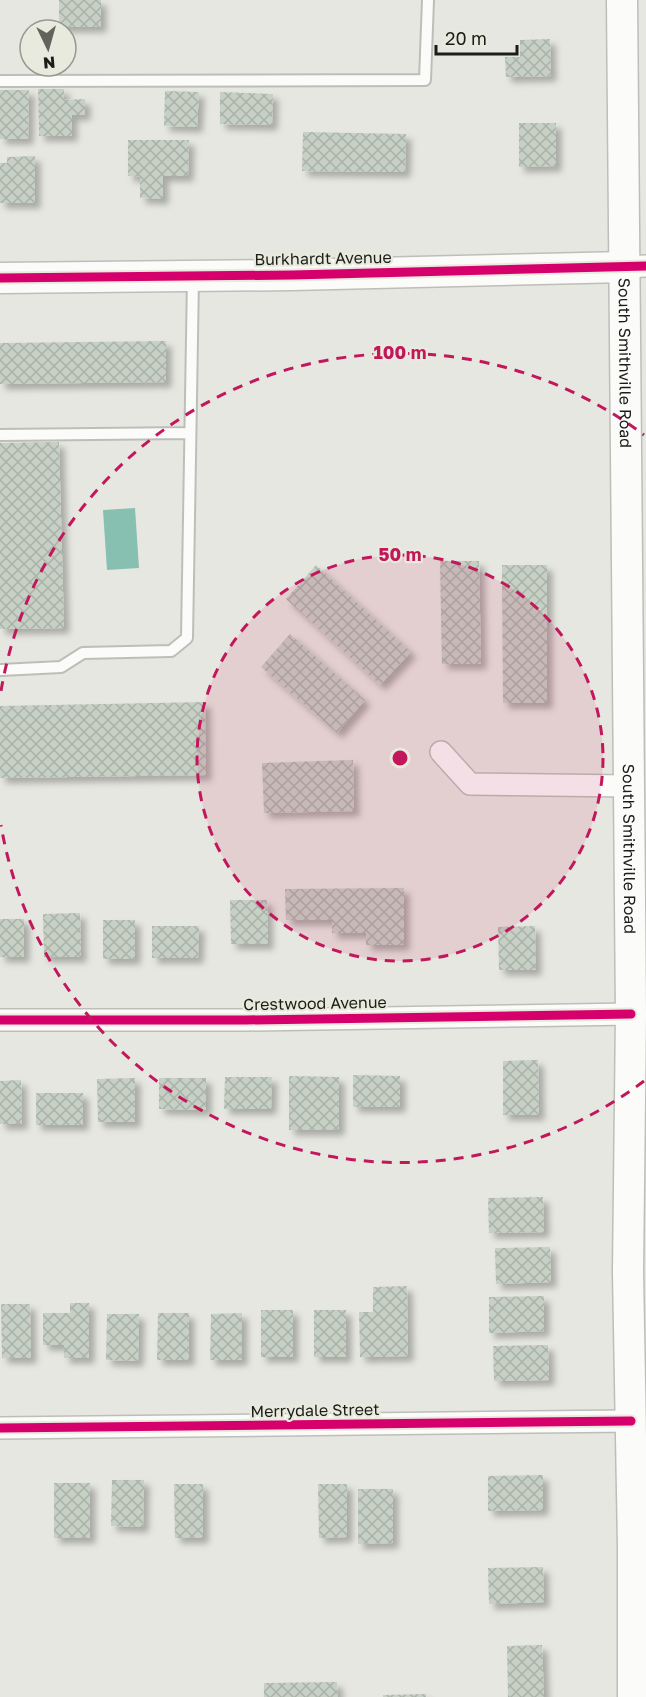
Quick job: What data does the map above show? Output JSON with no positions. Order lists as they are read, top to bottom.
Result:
{
  "streets": {
    "main road": ["Burkhardt Avenue", "South Smithville Road"],
    "street": ["Crestwood Avenue", "Merrydale Street"]
  },
  "crossings": [
    ["Burkhardt Avenue", "South Smithville Road"],
    ["South Smithville Road", "Crestwood Avenue"],
    ["South Smithville Road", "Merrydale Street"]
  ],
  "scale_bar": "20 m",
  "north": "bottom",
  "rings": ["100 m", "50 m"]
}
